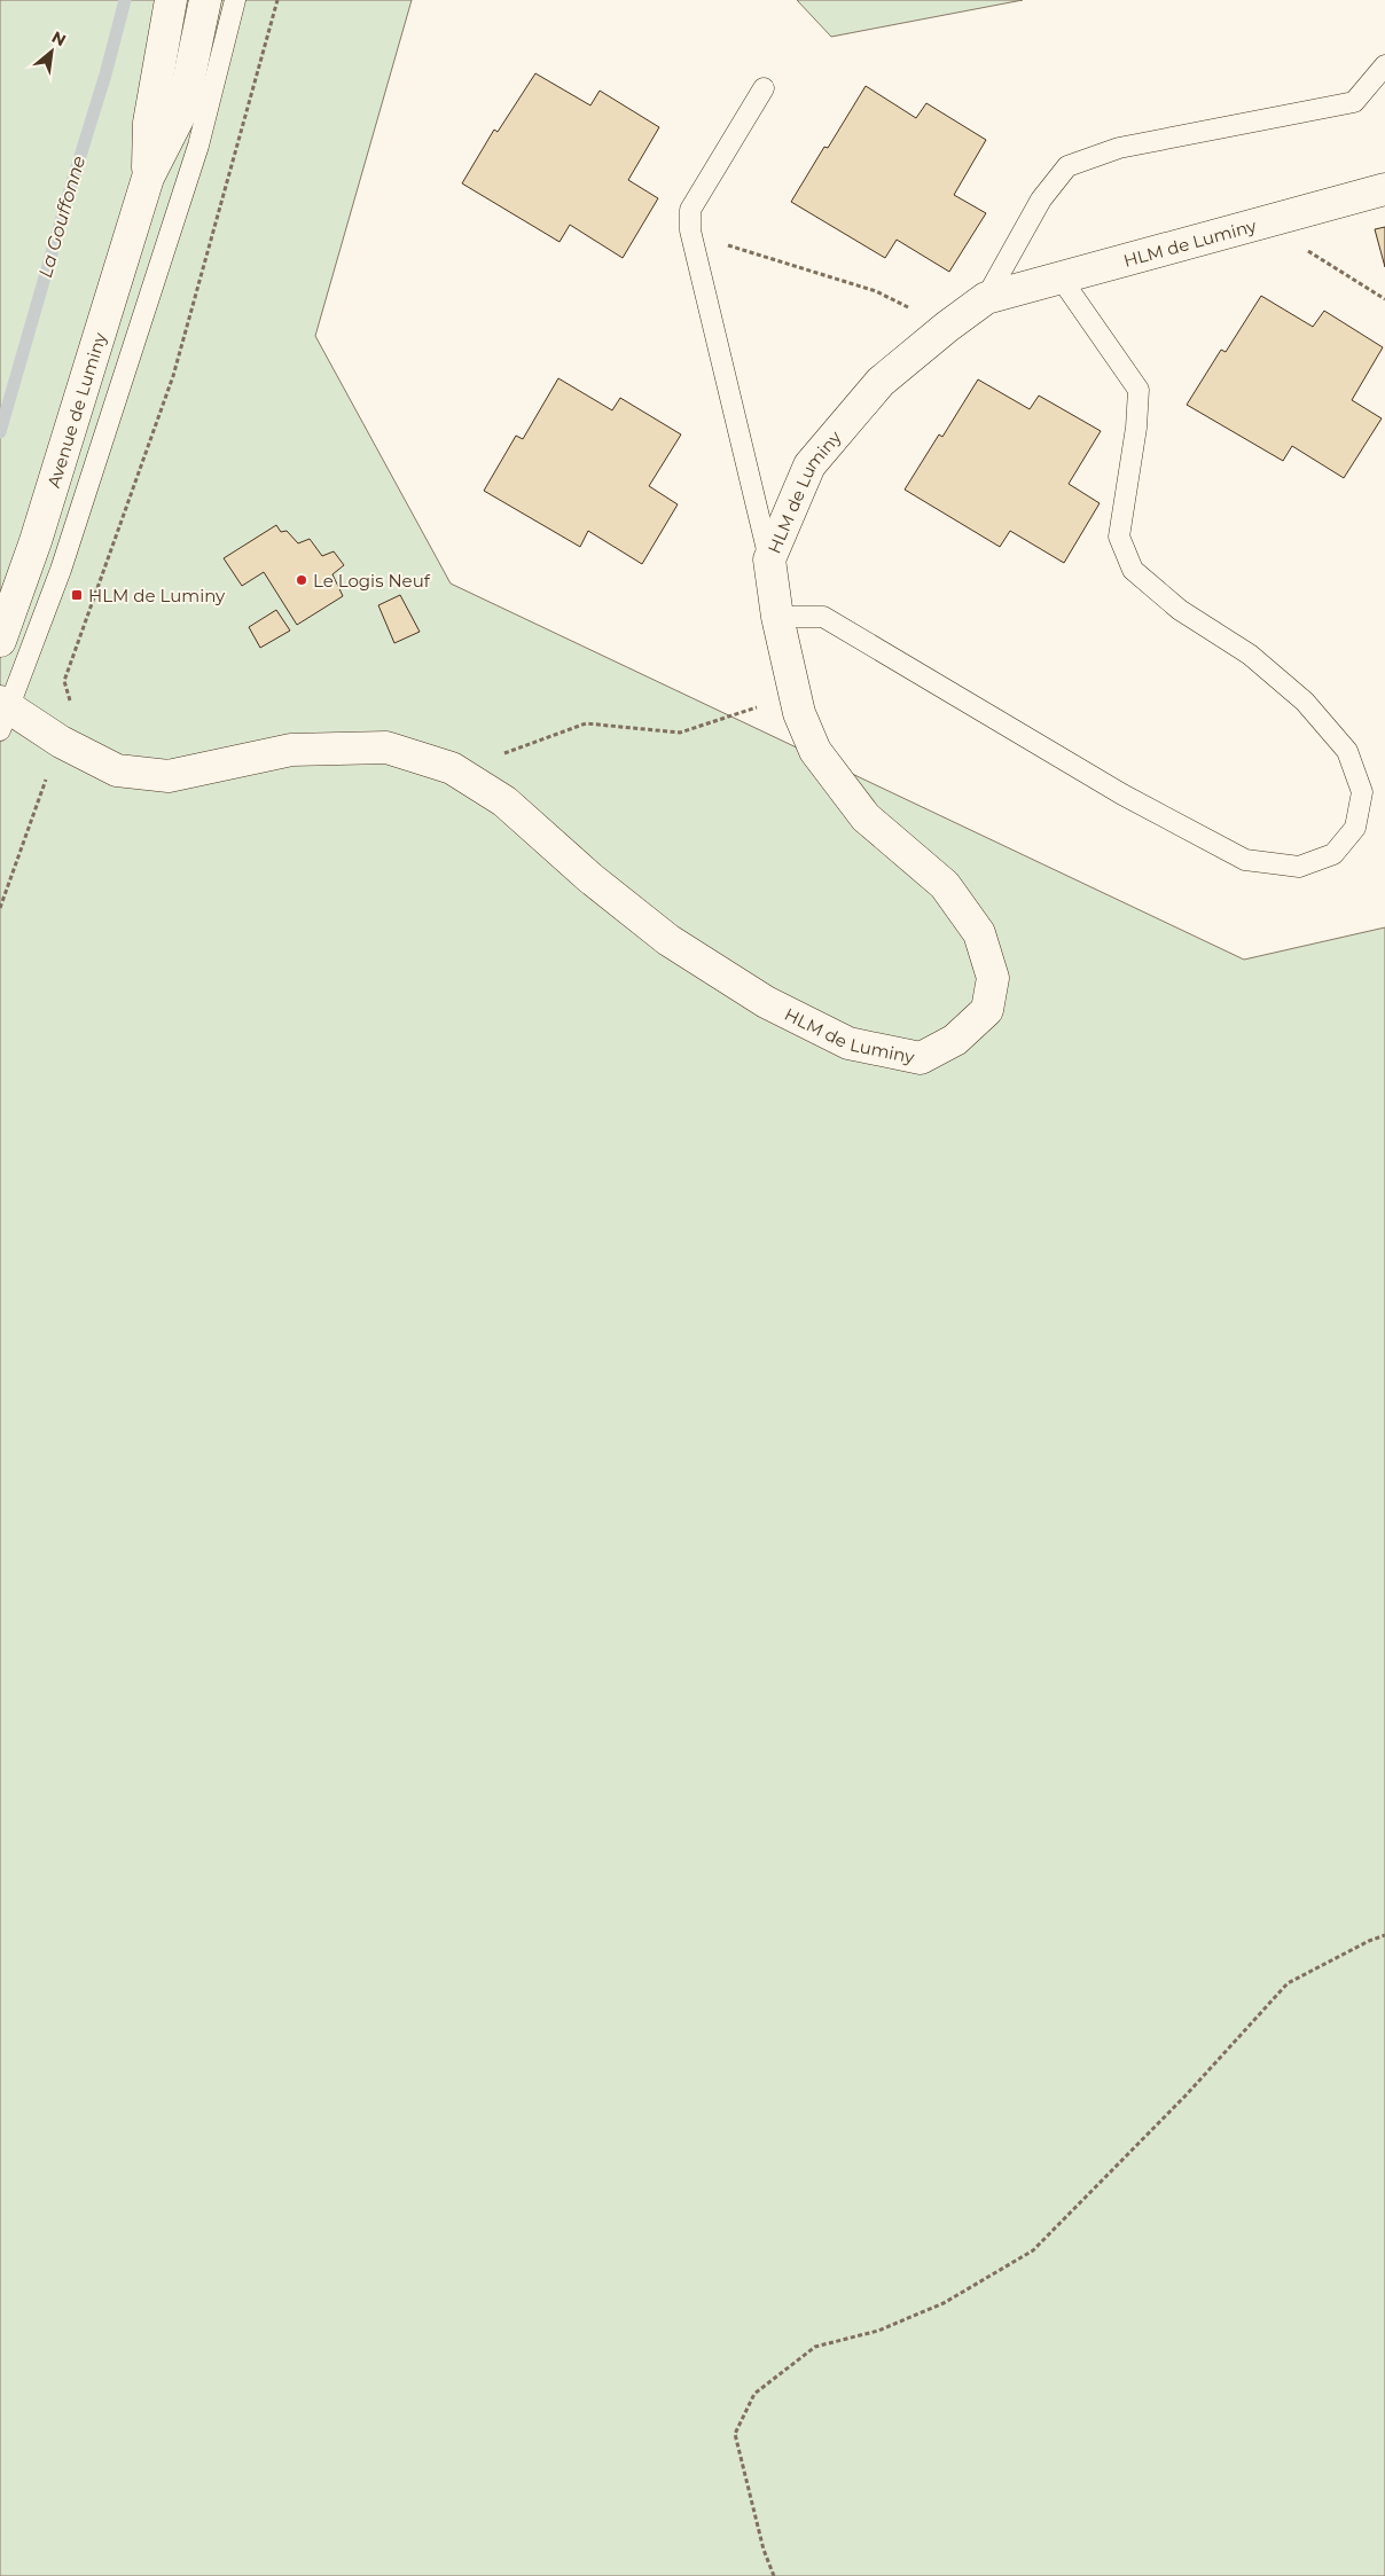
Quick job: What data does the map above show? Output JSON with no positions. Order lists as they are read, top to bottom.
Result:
{
  "streets": {
    "street": ["HLM de Luminy", "Avenue de Luminy"]
  },
  "water": ["La Gouffonne"],
  "places": {
    "other": ["Le Logis Neuf"],
    "transit": ["HLM de Luminy"]
  },
  "north": "top right"
}
